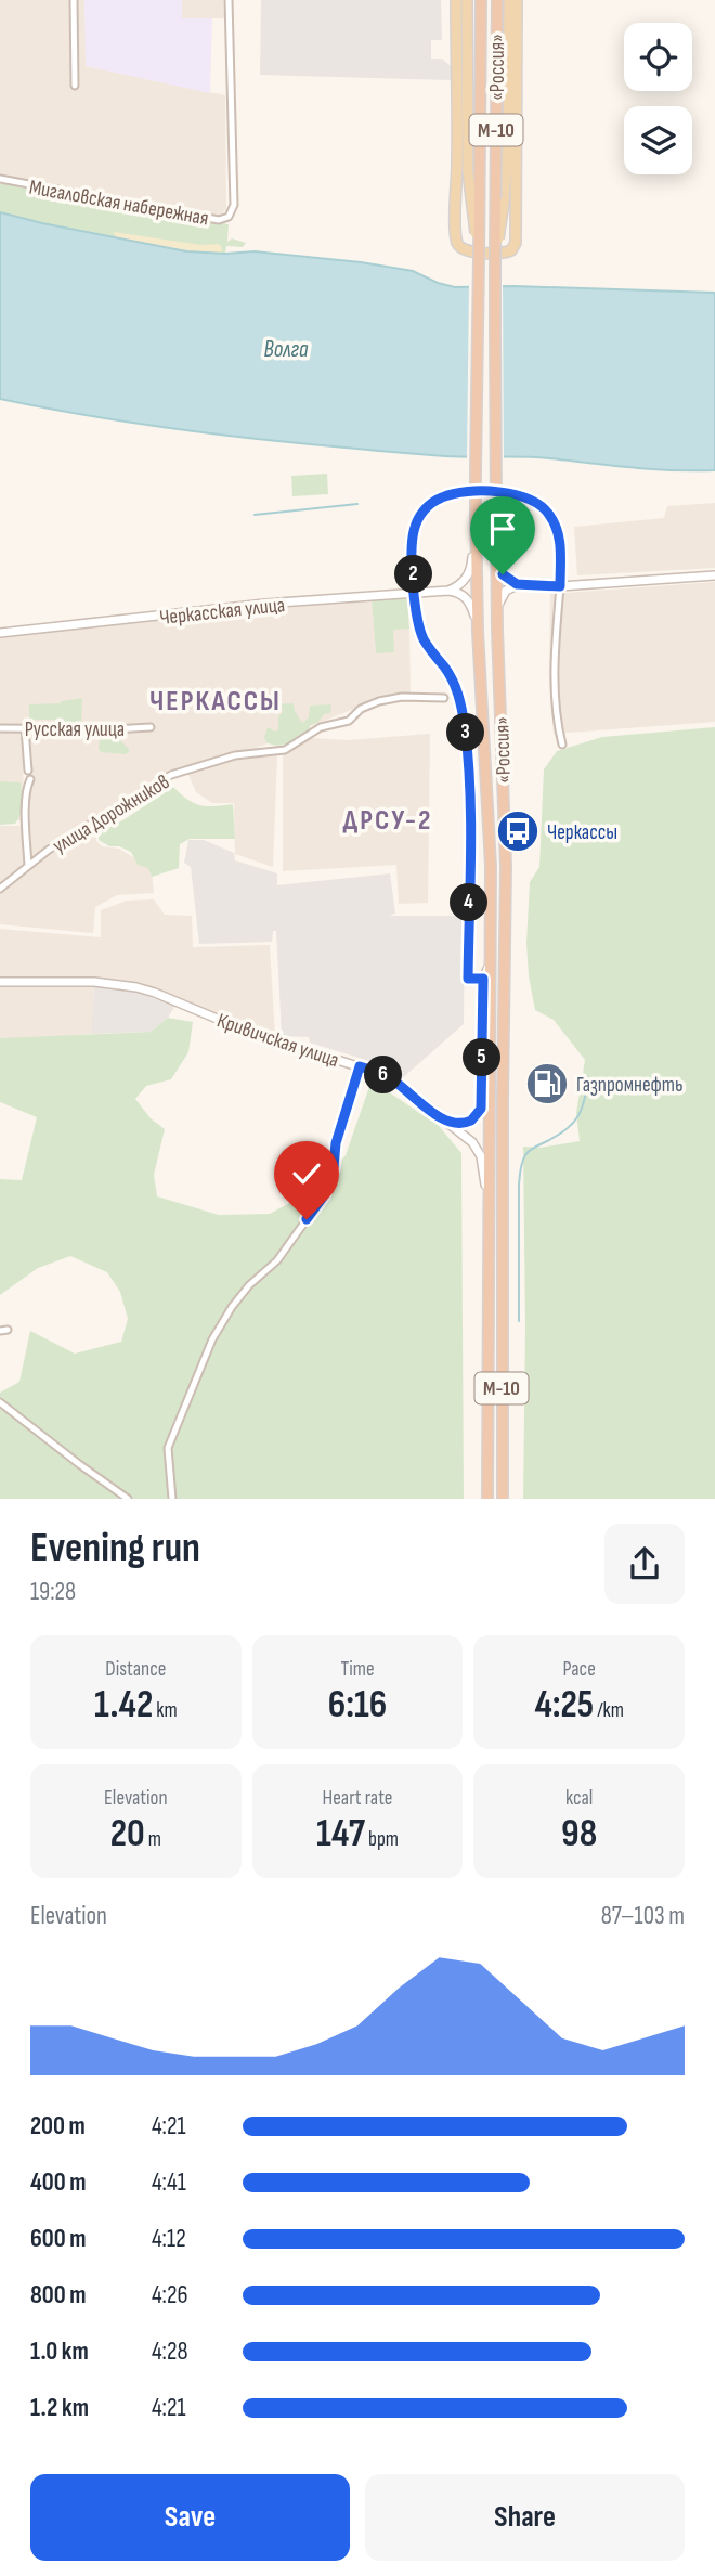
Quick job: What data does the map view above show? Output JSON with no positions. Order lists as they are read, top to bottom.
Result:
{
  "streets": {
    "highway": ["«Россия»", "М-10"],
    "street": [
      "Мигаловская набережная",
      "Черкасская улица",
      "Русская улица",
      "улица Дорожников",
      "Кривичская улица"
    ]
  },
  "crossings": [
    ["«Россия»", "Кривичская улица"]
  ],
  "districts": ["ЧЕРКАССЫ", "ДРСУ-2"],
  "water": ["Волга"],
  "places": {
    "bus stop": ["Черкассы"],
    "fuel station": ["Газпромнефть"]
  },
  "page": {
    "pins": [
      "2",
      "3",
      "4",
      "5",
      "6"
    ],
    "heading": ["Evening run", "19:28"],
    "stats": [
      ["Distance", "1.42 km"],
      ["Time", "6:16"],
      ["Pace", "4:25 /km"],
      ["Elevation", "20 m"],
      ["Heart rate", "147 bpm"],
      ["kcal", "98"]
    ],
    "chart": ["Elevation", "87–103 m"],
    "list": [
      {
        "name": "200 m",
        "note": "4:21"
      },
      {
        "name": "400 m",
        "note": "4:41"
      },
      {
        "name": "600 m",
        "note": "4:12"
      },
      {
        "name": "800 m",
        "note": "4:26"
      },
      {
        "name": "1.0 km",
        "note": "4:28"
      },
      {
        "name": "1.2 km",
        "note": "4:21"
      }
    ],
    "buttons": ["Save", "Share"]
  }
}
